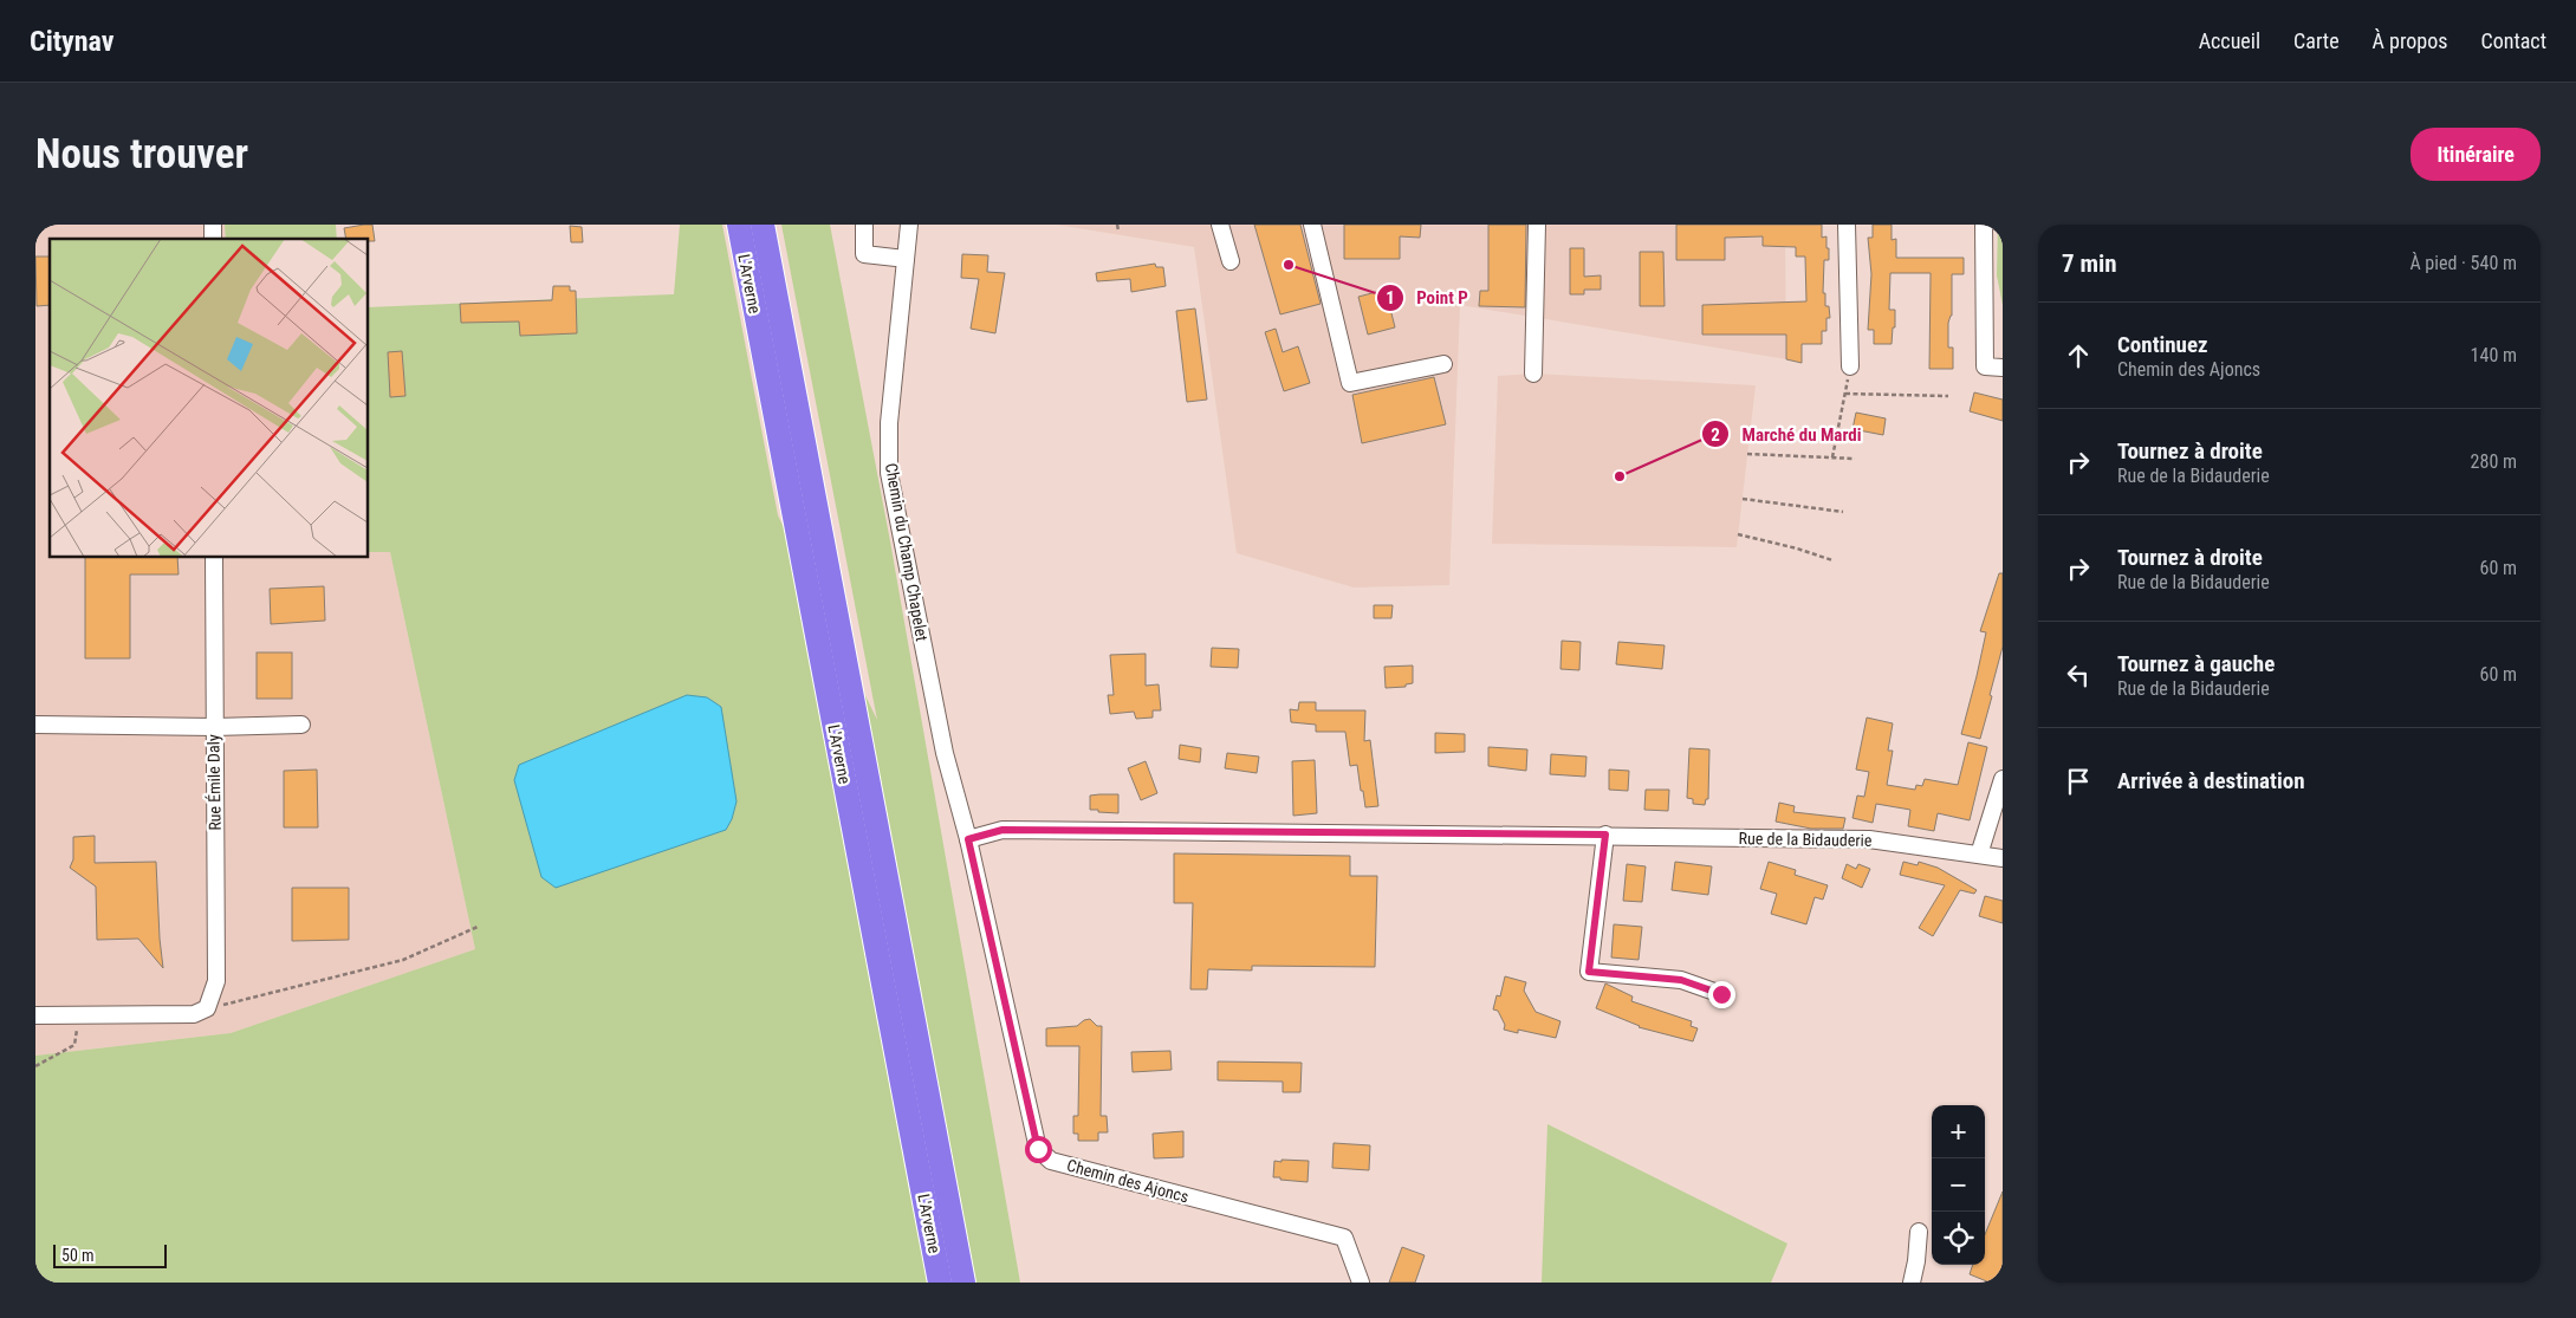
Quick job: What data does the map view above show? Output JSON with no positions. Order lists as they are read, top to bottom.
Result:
{
  "streets": {
    "highway": ["L'Arverne"],
    "street": [
      "Chemin du Champ Chapelet",
      "Rue Émile Daly",
      "Rue de la Bidauderie",
      "Chemin des Ajoncs"
    ]
  },
  "crossings": [
    ["Chemin du Champ Chapelet", "Rue de la Bidauderie"],
    ["Chemin du Champ Chapelet", "Chemin des Ajoncs"],
    ["Rue de la Bidauderie", "Chemin des Ajoncs"]
  ],
  "places": ["Point P", "Marché du Mardi"],
  "scale_bar": "50 m",
  "page": {
    "header": "Citynav",
    "nav": [
      "Accueil",
      "Carte",
      "À propos",
      "Contact"
    ],
    "buttons": "Itinéraire",
    "title": "Nous trouver",
    "heading": ["7 min", "À pied · 540 m"],
    "list": [
      ["Continuez", "Chemin des Ajoncs", "140 m"],
      ["Tournez à droite", "Rue de la Bidauderie", "280 m"],
      ["Tournez à droite", "Rue de la Bidauderie", "60 m"],
      ["Tournez à gauche", "Rue de la Bidauderie", "60 m"],
      "Arrivée à destination"
    ],
    "map_buttons": ["+", "−"],
    "scale": "50 m"
  }
}
